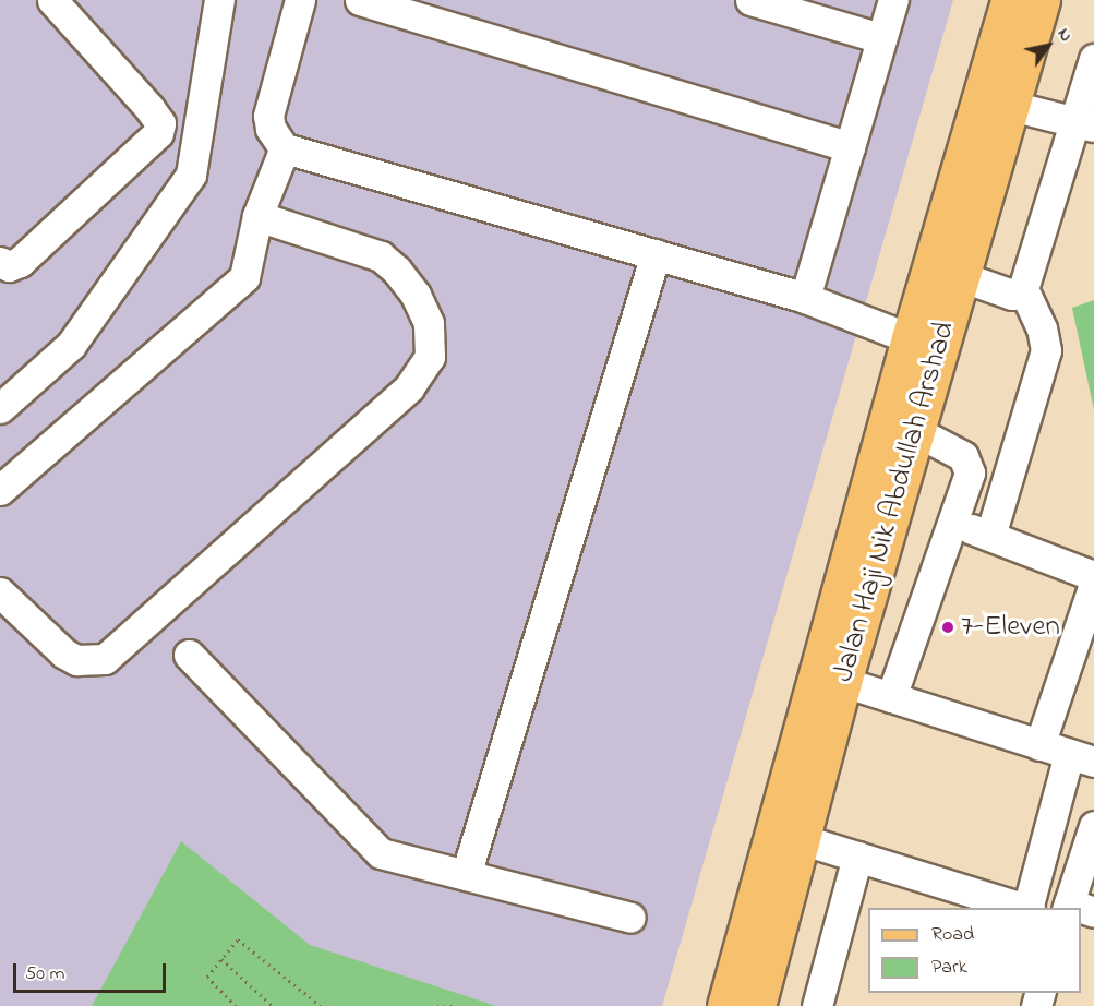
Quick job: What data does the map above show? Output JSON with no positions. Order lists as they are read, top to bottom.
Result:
{
  "streets": {
    "main road": ["Jalan Haji Nik Abdullah Arshad"]
  },
  "places": ["7-Eleven"],
  "legend": ["Road", "Park"],
  "scale_bar": "50 m",
  "north": "top right"
}
